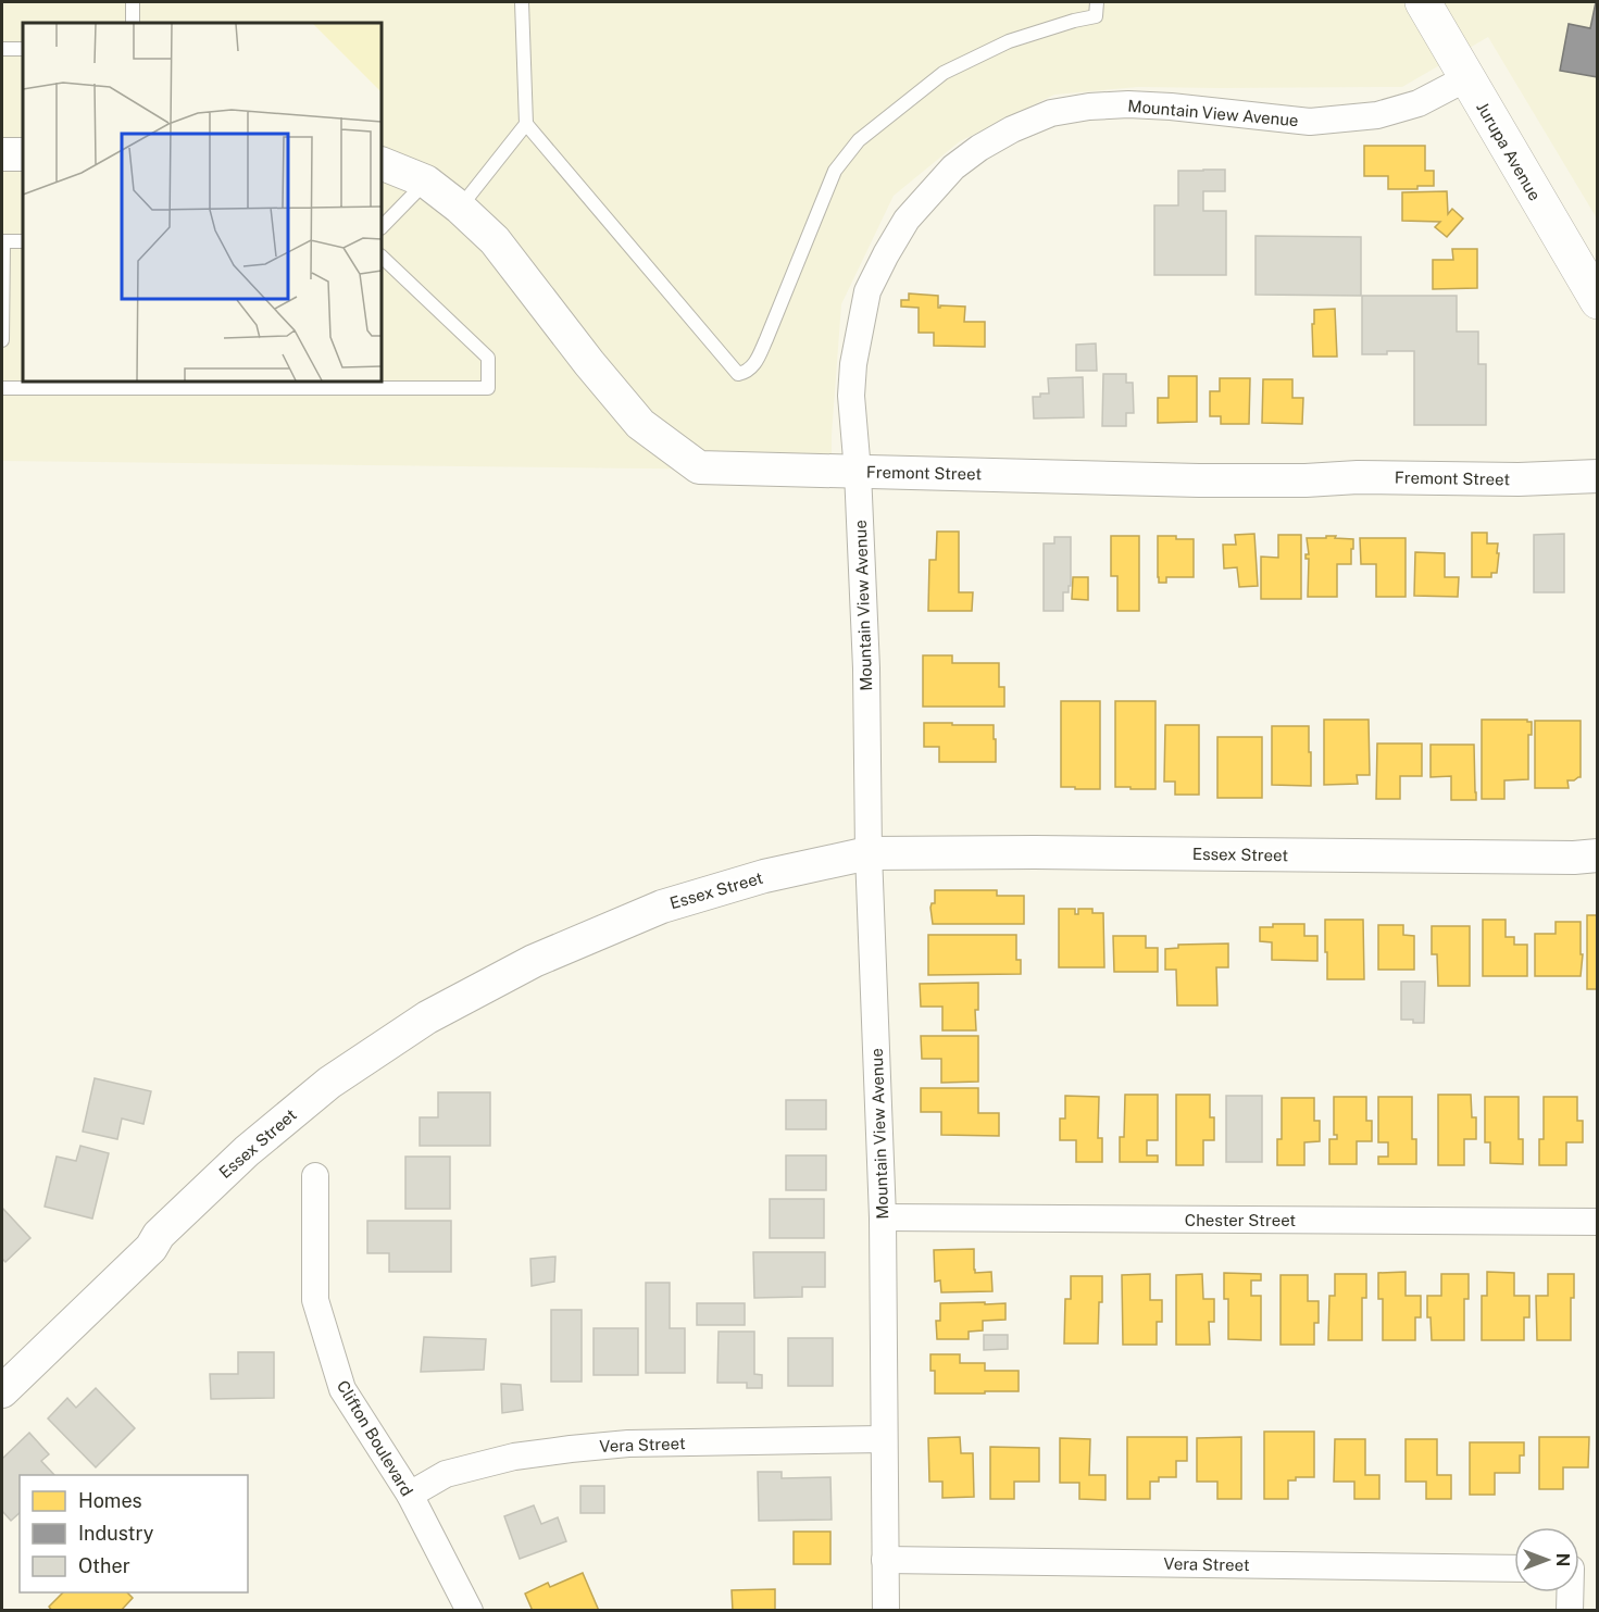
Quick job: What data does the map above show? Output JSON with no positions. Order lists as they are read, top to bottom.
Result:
{
  "streets": {
    "main road": ["Jurupa Avenue"],
    "street": [
      "Mountain View Avenue",
      "Fremont Street",
      "Essex Street",
      "Chester Street",
      "Clifton Boulevard",
      "Vera Street"
    ]
  },
  "crossings": [
    ["Mountain View Avenue", "Jurupa Avenue"],
    ["Mountain View Avenue", "Fremont Street"],
    ["Mountain View Avenue", "Essex Street"],
    ["Mountain View Avenue", "Chester Street"],
    ["Mountain View Avenue", "Vera Street"],
    ["Clifton Boulevard", "Vera Street"]
  ],
  "legend": ["Homes", "Industry", "Other"],
  "north": "right"
}
